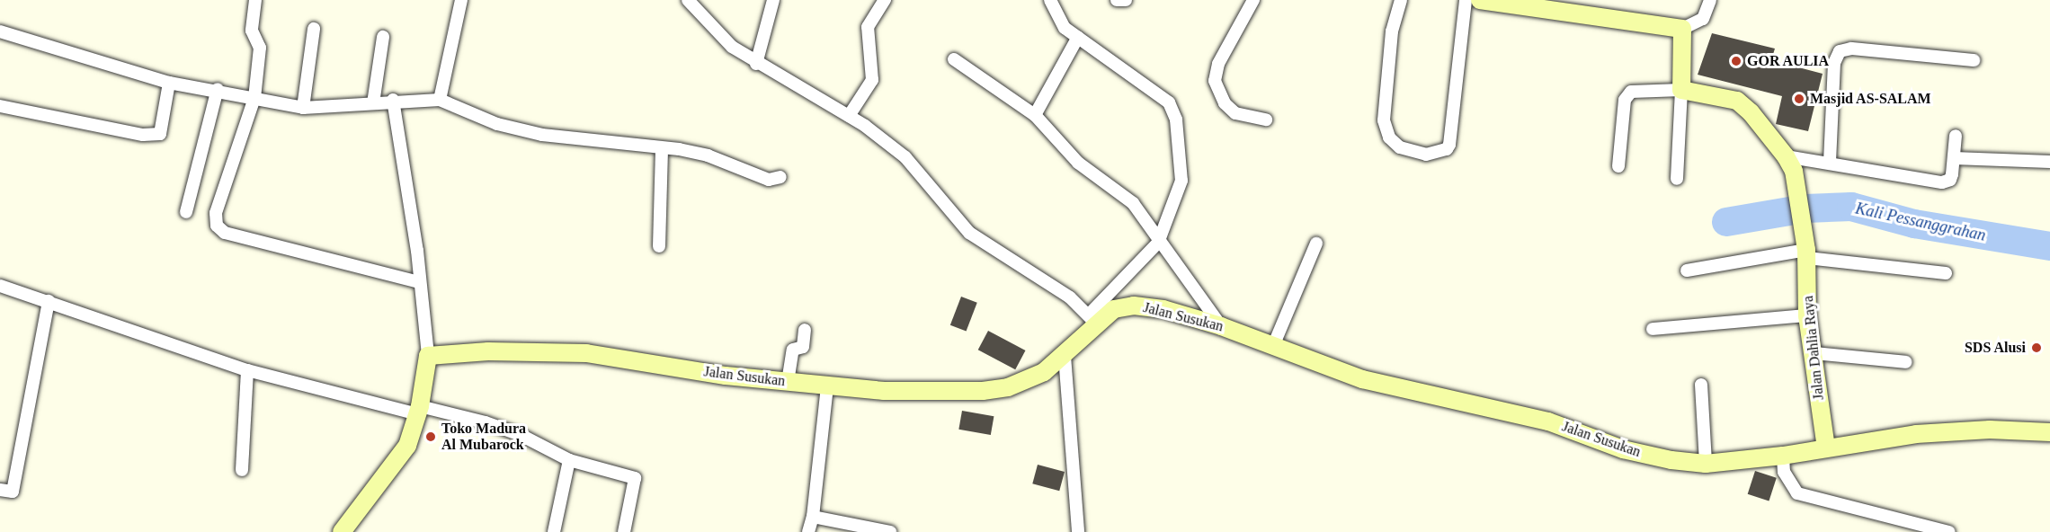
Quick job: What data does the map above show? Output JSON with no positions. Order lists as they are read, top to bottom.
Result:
{
  "streets": {
    "street": ["Jalan Susukan", "Jalan Dahlia Raya"]
  },
  "crossings": [
    ["Jalan Susukan", "Jalan Dahlia Raya"]
  ],
  "water": ["Kali Pessanggrahan"],
  "places": [
    "GOR AULIA",
    "Masjid AS-SALAM",
    "SDS Alusi",
    "Toko Madura Al Mubarock"
  ]
}
